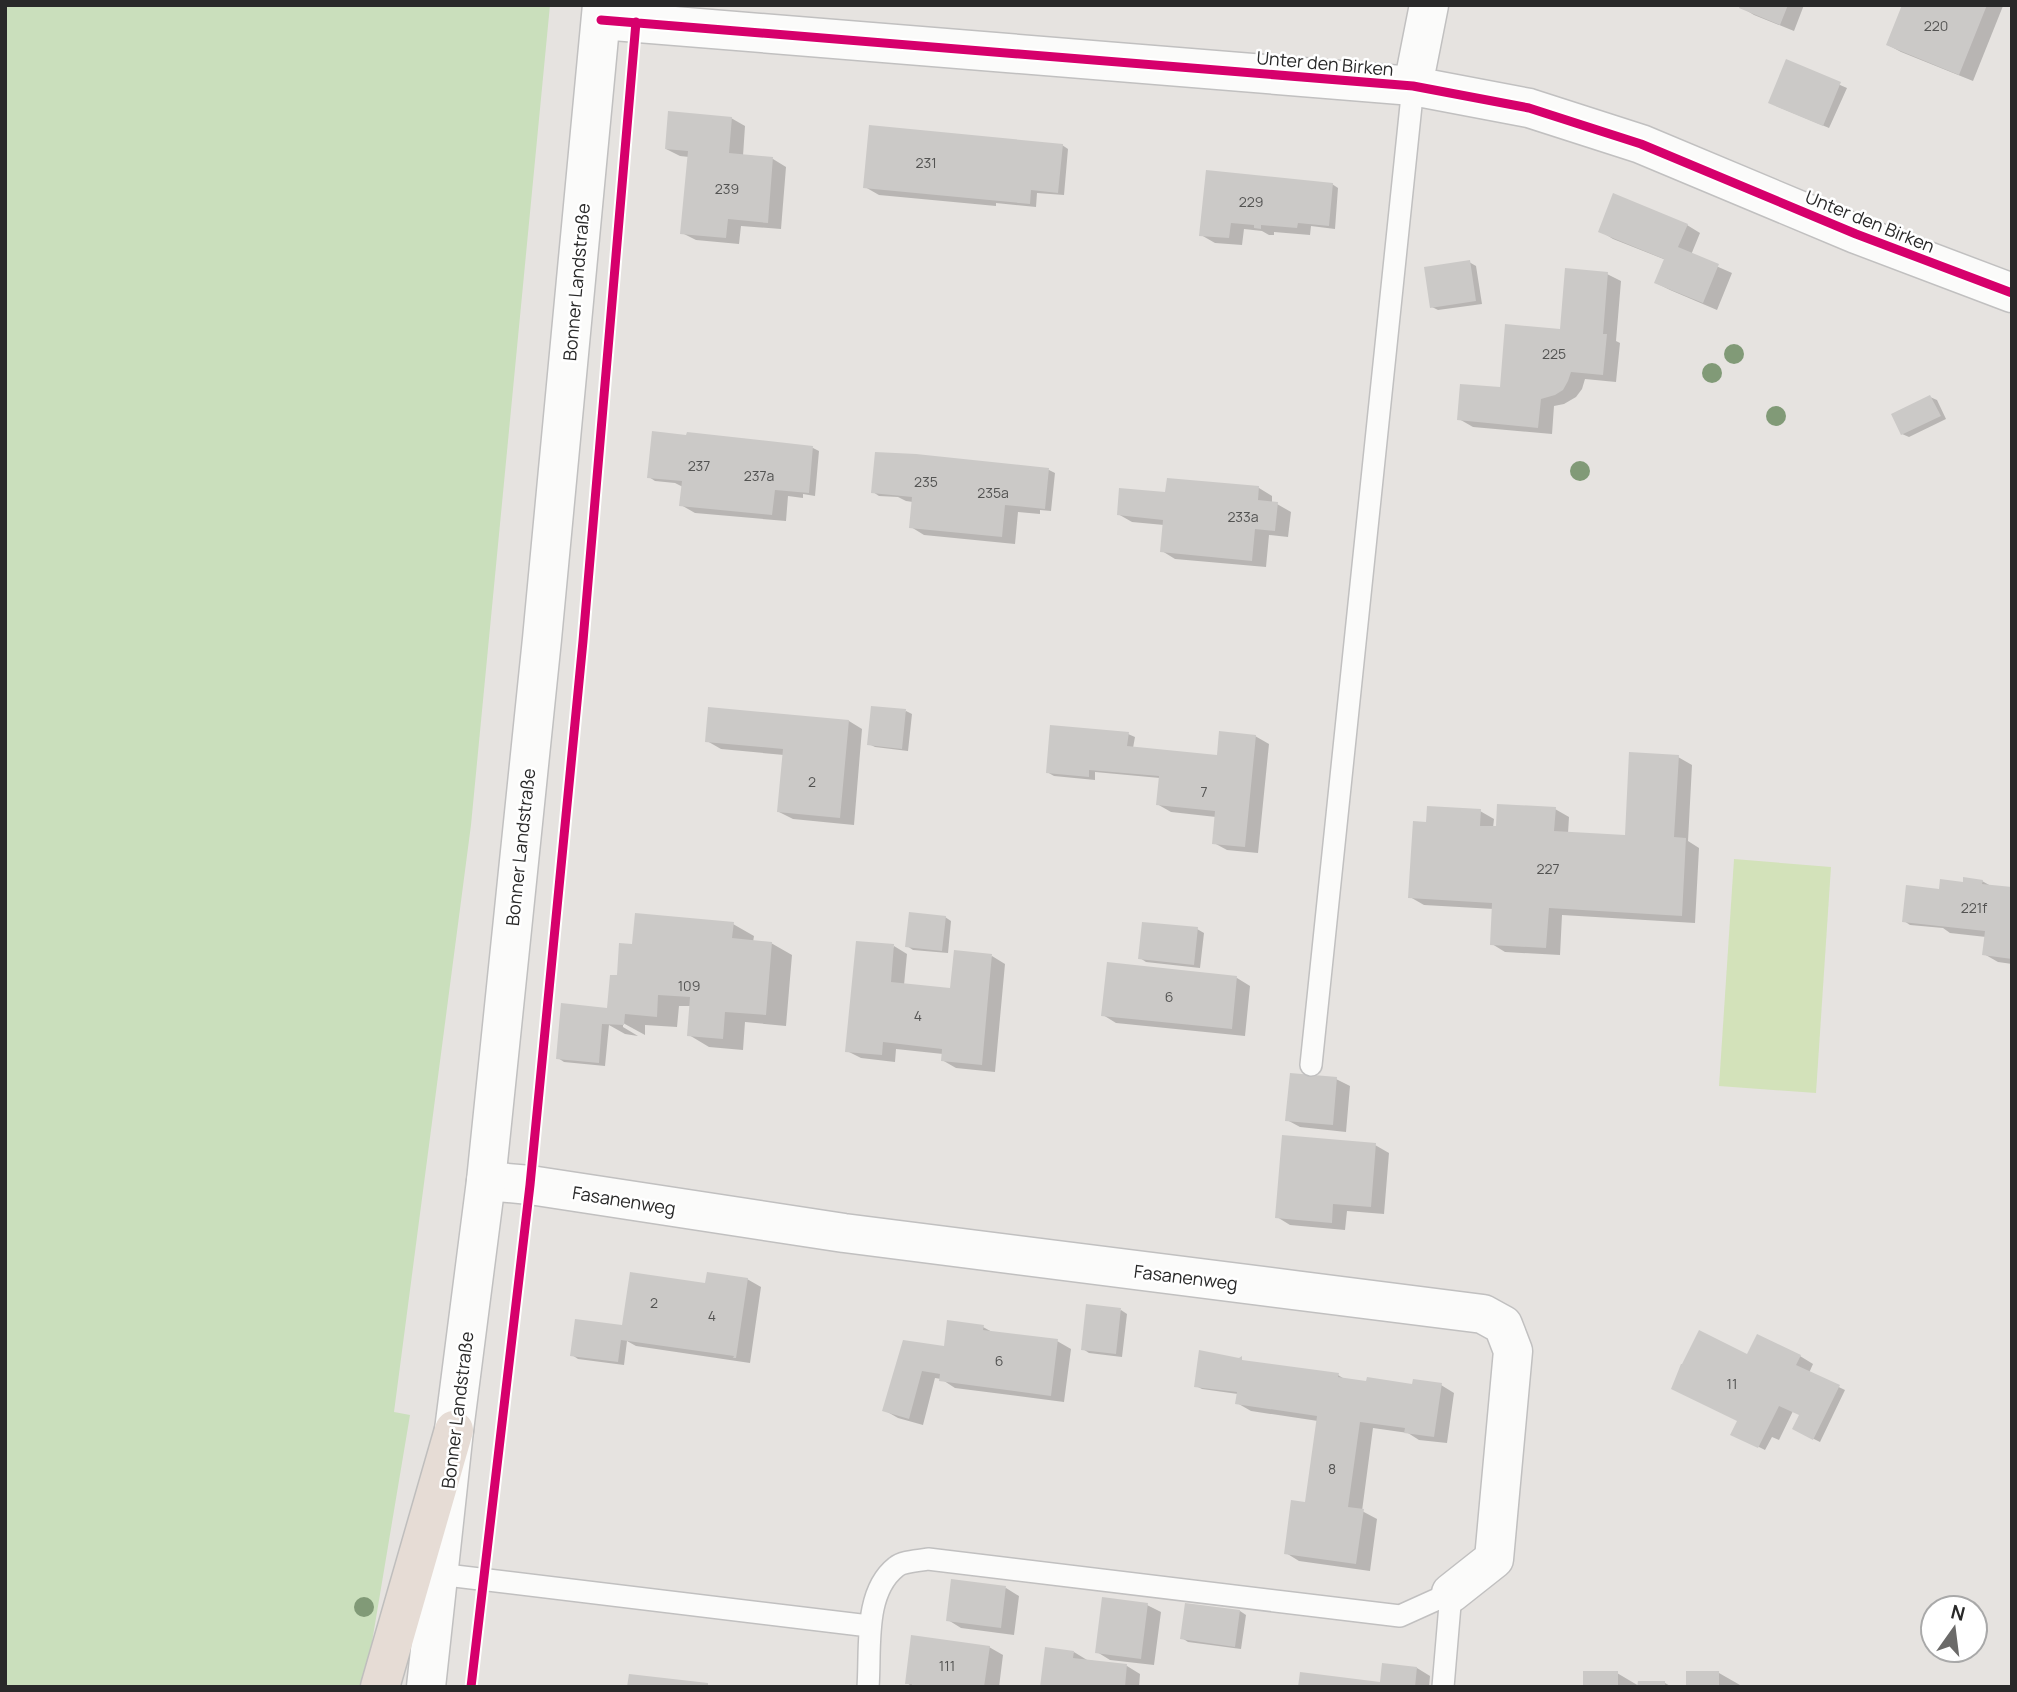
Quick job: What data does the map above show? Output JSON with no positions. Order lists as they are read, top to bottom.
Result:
{
  "streets": {
    "street": ["Unter den Birken", "Bonner Landstraße", "Fasanenweg"]
  },
  "crossings": [
    ["Unter den Birken", "Bonner Landstraße"],
    ["Bonner Landstraße", "Fasanenweg"]
  ],
  "house_numbers": [
    "220",
    "231",
    "239",
    "229",
    "225",
    "237",
    "237a",
    "235",
    "235a",
    "233a",
    "2",
    "7",
    "227",
    "221f",
    "109",
    "6",
    "4",
    "2",
    "4",
    "6",
    "11",
    "8",
    "111"
  ],
  "north": "top"
}
